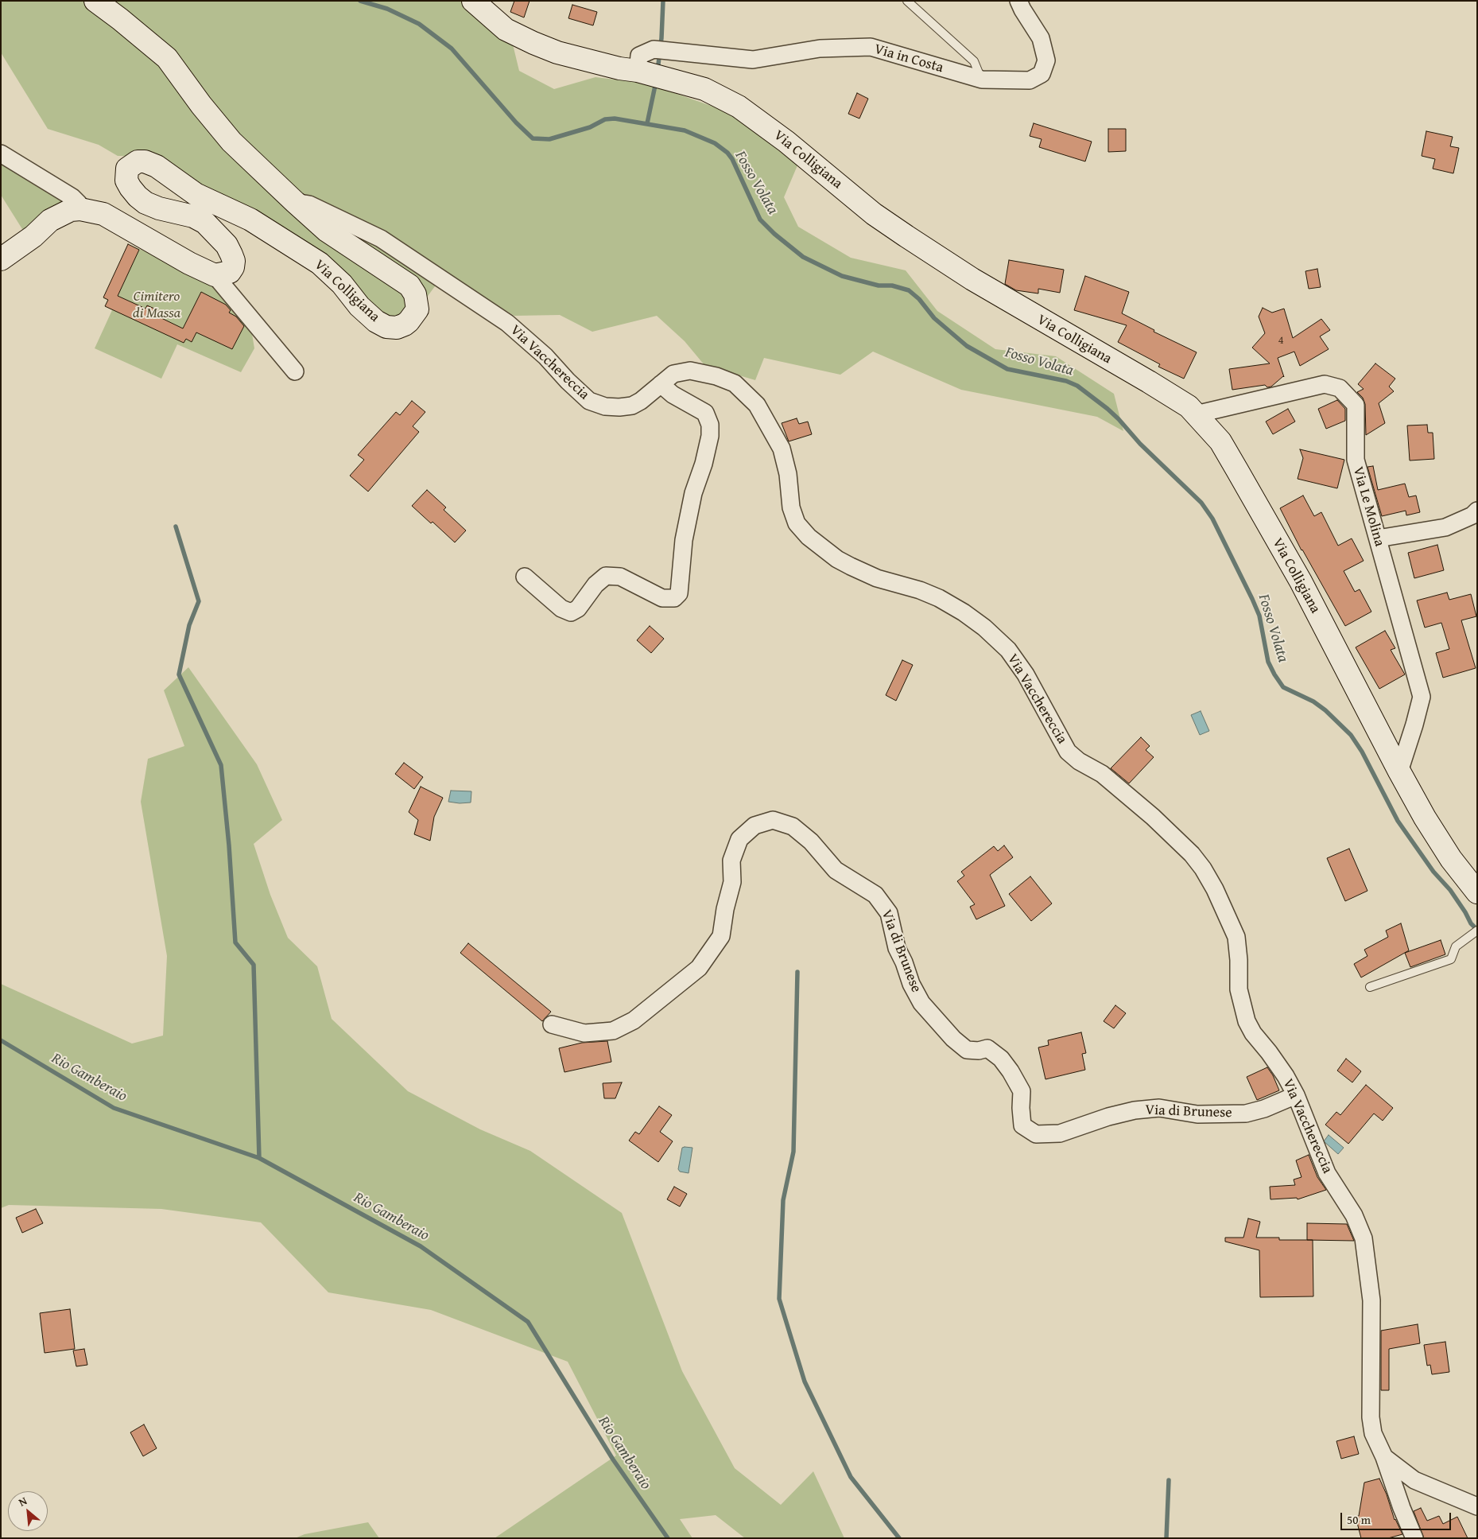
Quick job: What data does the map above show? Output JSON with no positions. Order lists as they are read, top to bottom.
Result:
{
  "streets": {
    "street": [
      "Via in Costa",
      "Via Colligiana",
      "Via Vacchereccia",
      "Via Le Molina",
      "Via di Brunese"
    ]
  },
  "crossings": [
    ["Via in Costa", "Via Colligiana"],
    ["Via Colligiana", "Via Vacchereccia"],
    ["Via Colligiana", "Via Le Molina"],
    ["Via Vacchereccia", "Via di Brunese"]
  ],
  "water": ["Fosso Volata", "Rio Gamberaio"],
  "parks": ["Cimitero di Massa"],
  "house_numbers": ["4"],
  "scale_bar": "50 m",
  "north": "top left"
}
